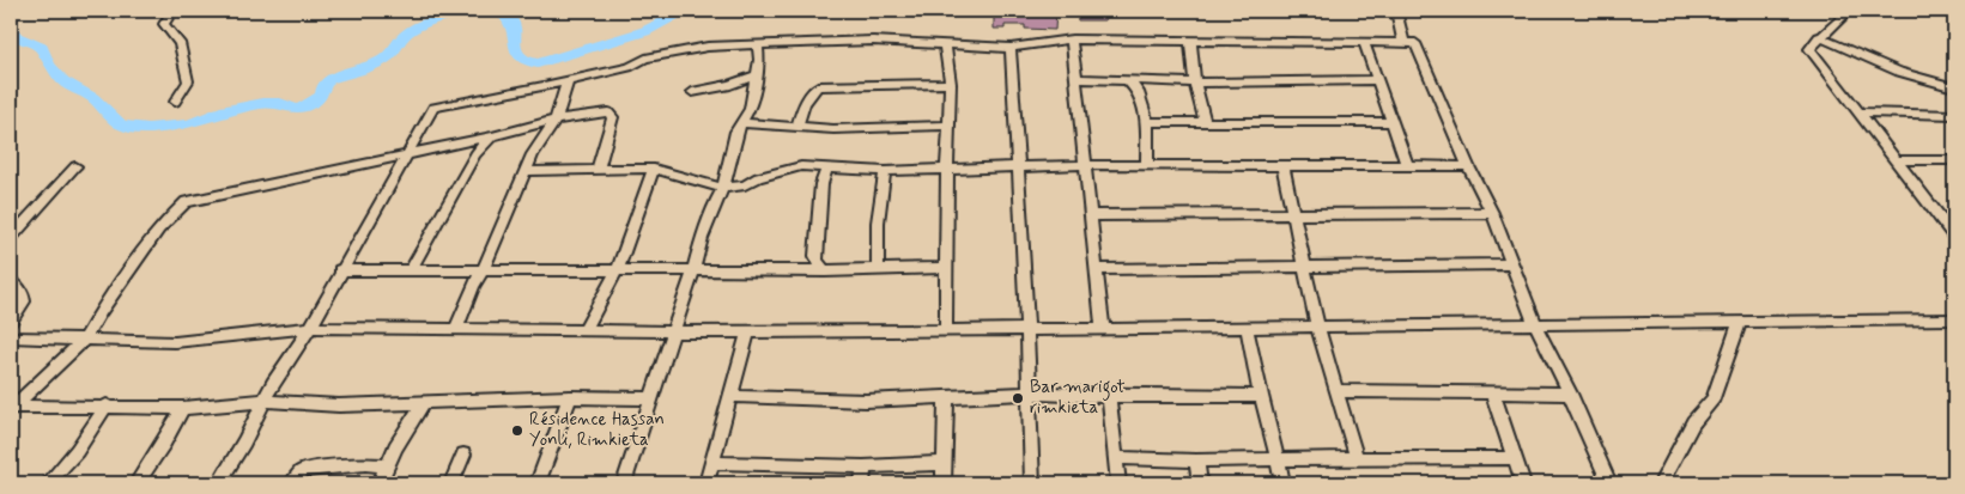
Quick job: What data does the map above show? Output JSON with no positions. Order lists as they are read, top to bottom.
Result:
{
  "places": ["Bar marigot rimkieta", "Résidence Hassan Yonli, Rimkieta"]
}
